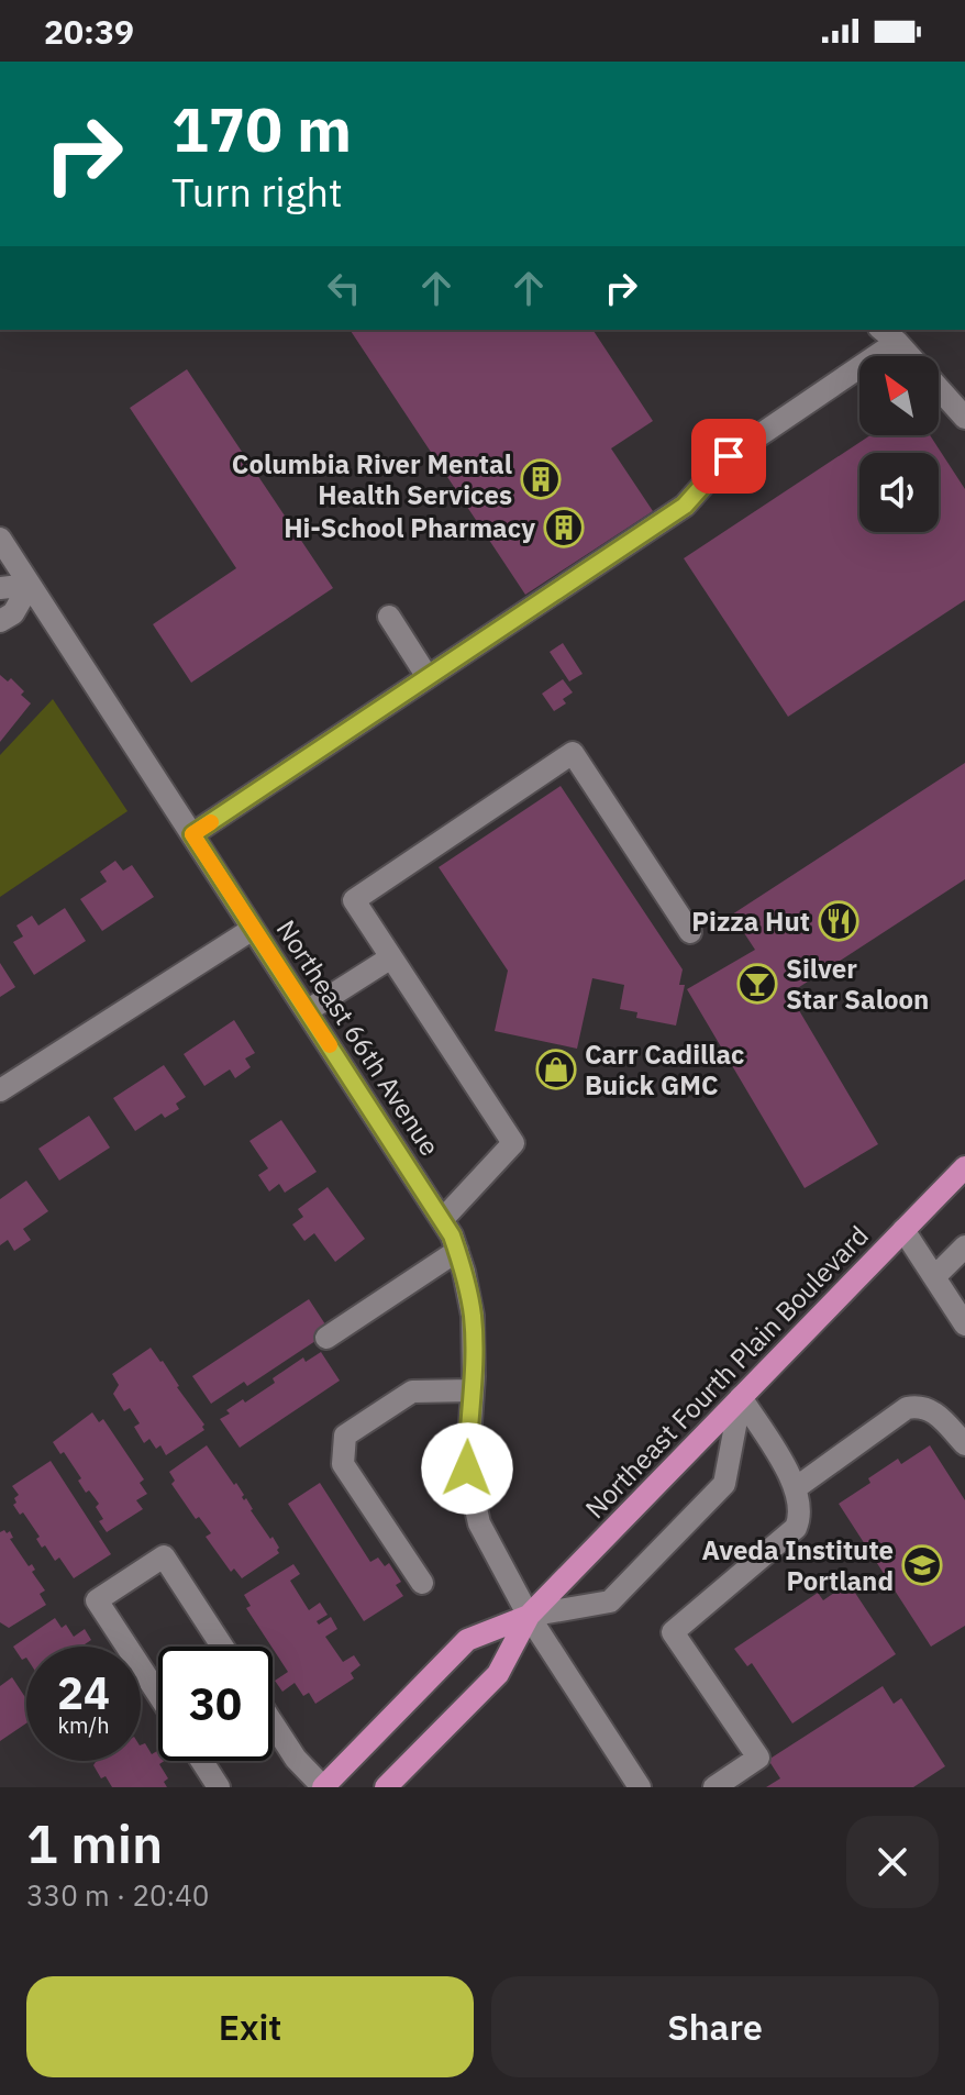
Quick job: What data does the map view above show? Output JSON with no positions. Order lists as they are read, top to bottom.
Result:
{
  "streets": {
    "main road": ["Northeast Fourth Plain Boulevard"],
    "street": ["Northeast 66th Avenue"]
  },
  "crossings": [
    ["Northeast 66th Avenue", "Northeast Fourth Plain Boulevard"]
  ],
  "places": {
    "building": ["Columbia River Mental Health Services", "Hi-School Pharmacy"],
    "restaurant": ["Pizza Hut"],
    "bar": ["Silver Star Saloon"],
    "shop": ["Carr Cadillac Buick GMC"],
    "school or university": ["Aveda Institute Portland"]
  },
  "north": "top left",
  "page": {
    "status": "20:39",
    "turn": ["170 m", "Turn right"],
    "speed": "24 km/h",
    "limit": "30",
    "heading": ["1 min", "330 m · 20:40"],
    "buttons": ["Exit", "Share"]
  }
}
